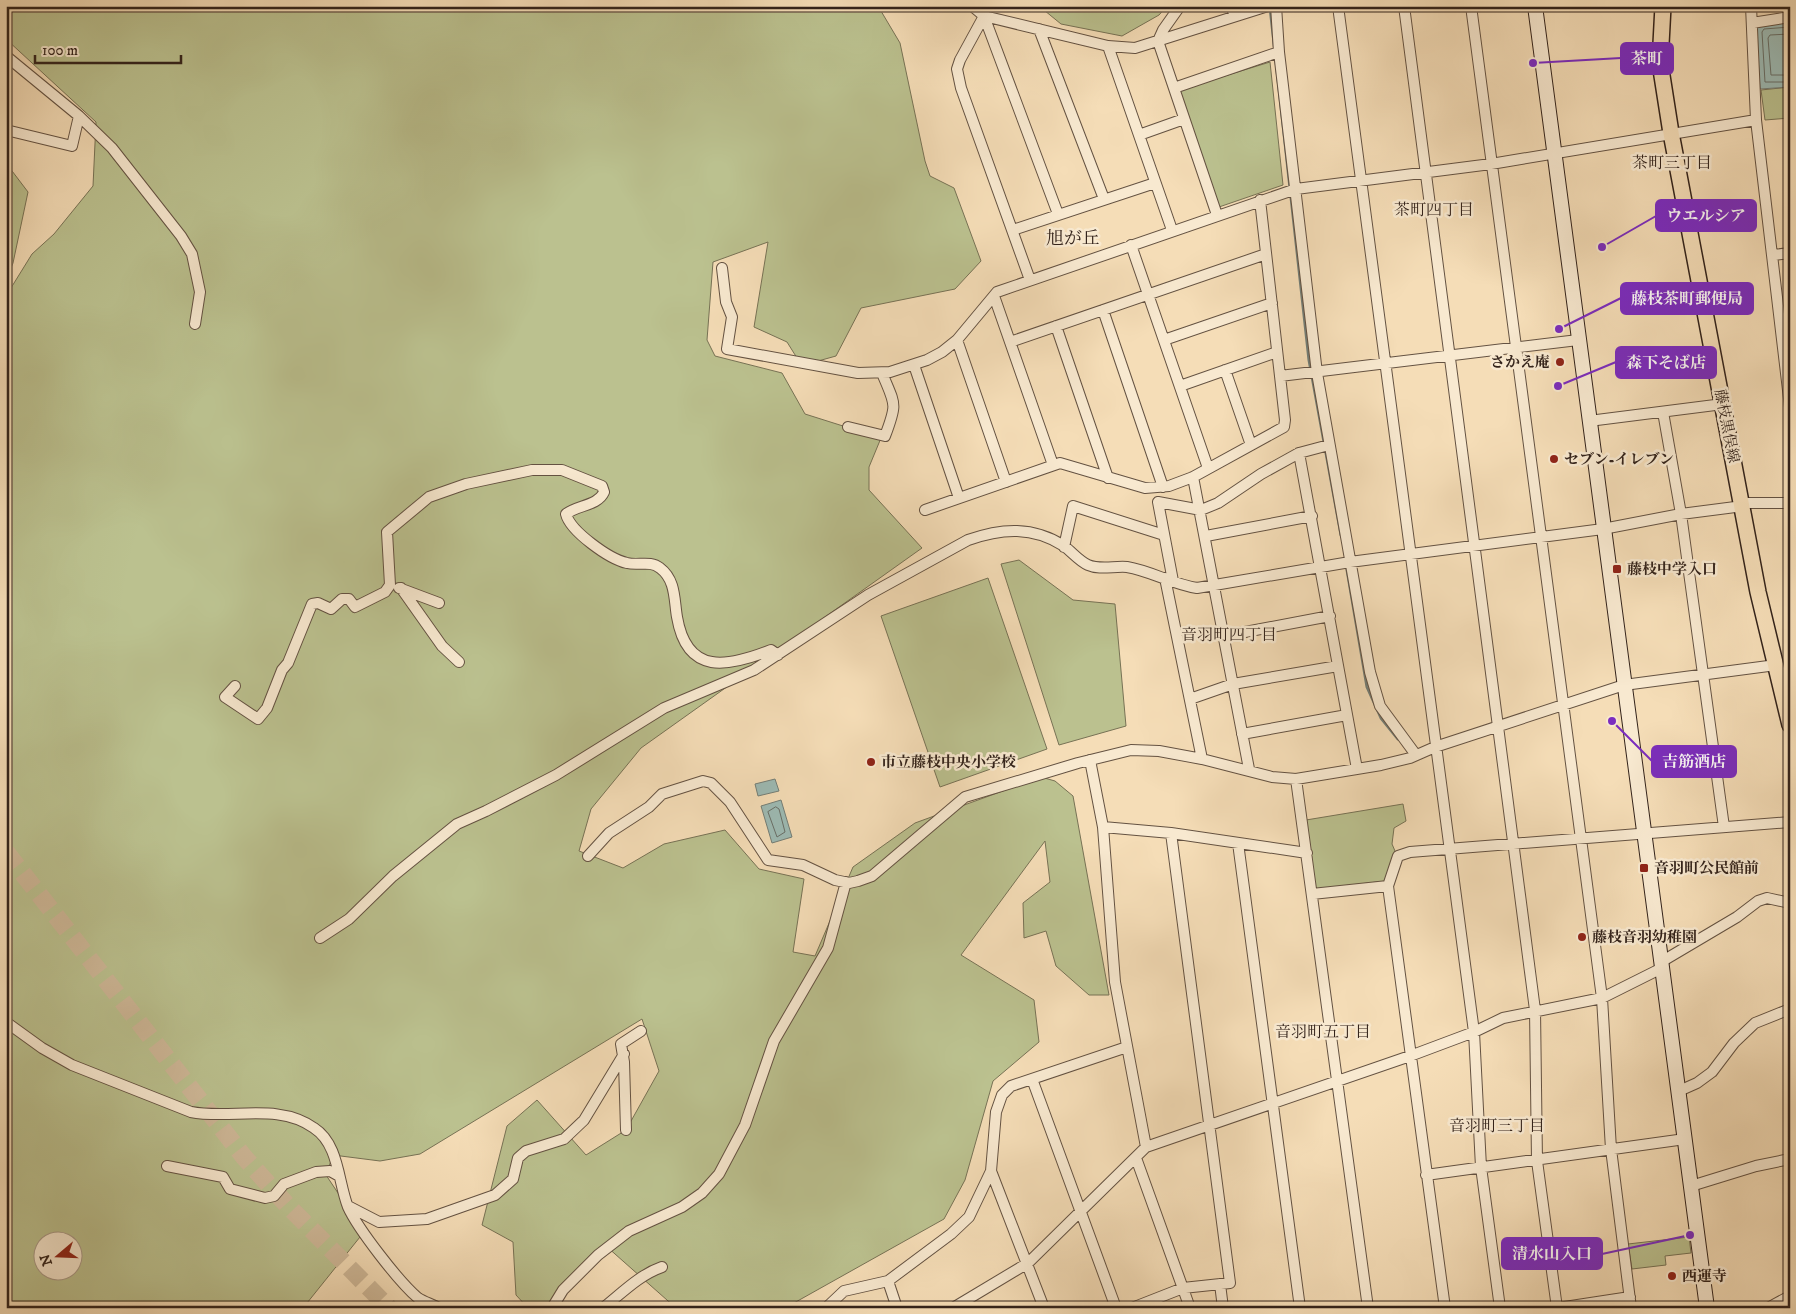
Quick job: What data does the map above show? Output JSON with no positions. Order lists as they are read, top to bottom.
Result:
{
  "streets": {
    "main road": ["藤枝黒俣線"]
  },
  "districts": [
    "茶町三丁目",
    "茶町四丁目",
    "旭が丘",
    "音羽町四丁目",
    "音羽町五丁目",
    "音羽町三丁目"
  ],
  "places": {
    "other": [
      "茶町",
      "ウエルシア",
      "藤枝茶町郵便局",
      "さかえ庵",
      "森下そば店",
      "セブン-イレブン",
      "吉筋酒店",
      "市立藤枝中央小学校",
      "藤枝音羽幼稚園",
      "清水山入口",
      "西運寺"
    ],
    "transit": ["藤枝中学入口", "音羽町公民館前"]
  },
  "scale_bar": "100 m",
  "north": "left"
}
